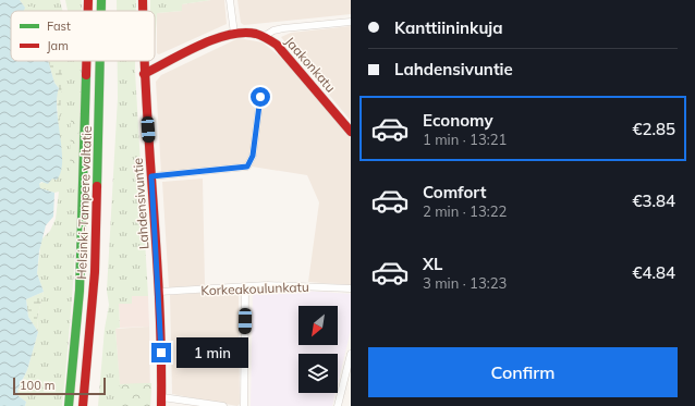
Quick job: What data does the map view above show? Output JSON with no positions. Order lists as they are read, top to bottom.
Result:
{
  "streets": {
    "main road": ["Jaakonkatu", "Helsinki-Tampere valtatie", "Lahdensivuntie"],
    "street": ["Korkeakoulunkatu"]
  },
  "crossings": [
    ["Lahdensivuntie", "Korkeakoulunkatu"]
  ],
  "legend": ["Fast", "Jam"],
  "scale_bar": "100 m",
  "north": "bottom left",
  "page": {
    "banner": ["Kanttiininkuja", "Lahdensivuntie"],
    "list": [
      {
        "name": "Economy",
        "note": "1 min · 13:21",
        "value": "€2.85"
      },
      {
        "name": "Comfort",
        "note": "2 min · 13:22",
        "value": "€3.84"
      },
      {
        "name": "XL",
        "note": "3 min · 13:23",
        "value": "€4.84"
      }
    ],
    "bubble": "1 min",
    "buttons": "Confirm",
    "scale": "100 m"
  }
}
